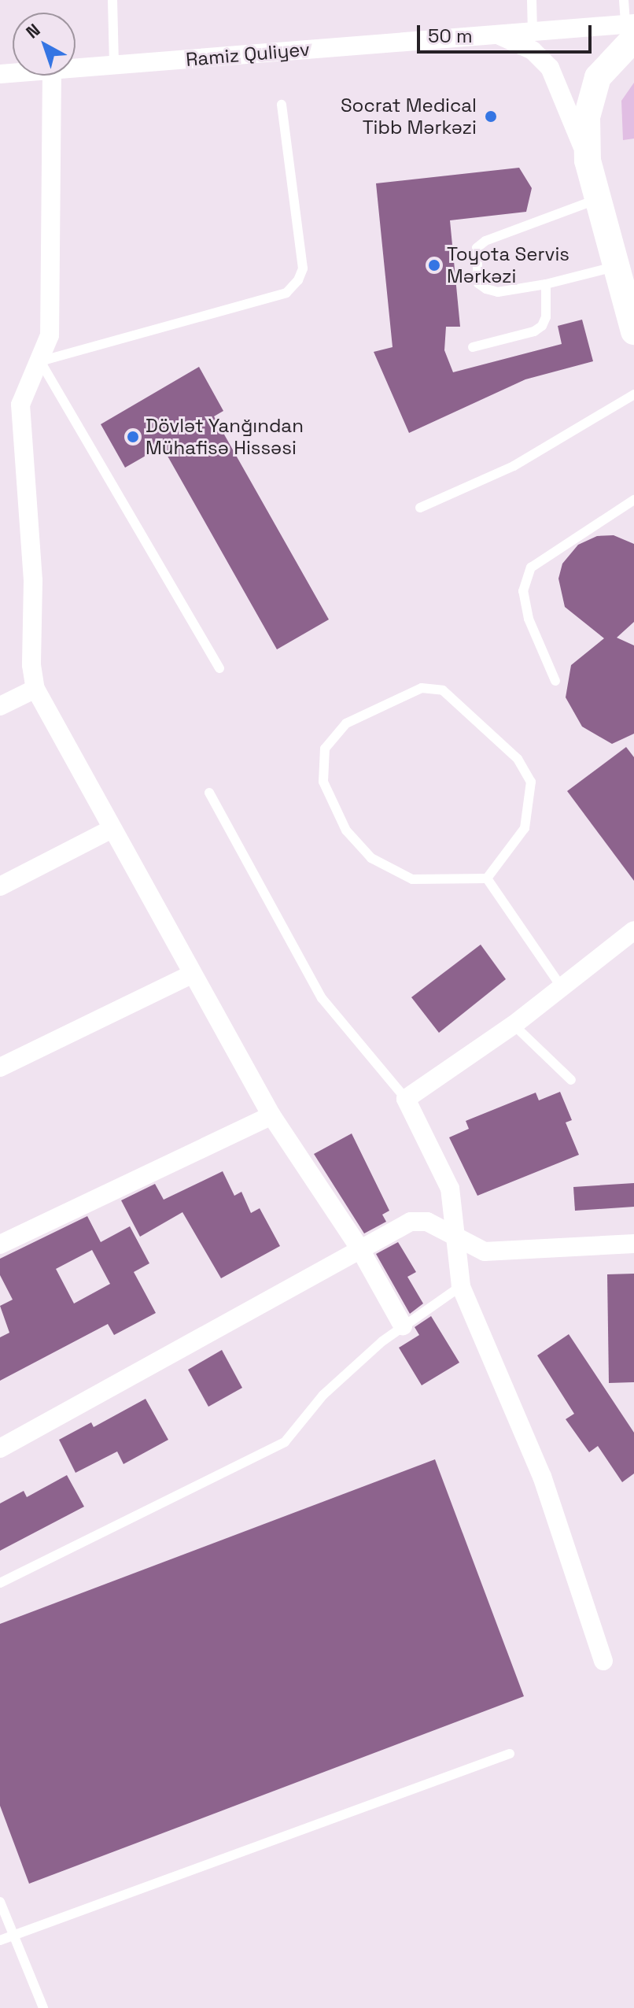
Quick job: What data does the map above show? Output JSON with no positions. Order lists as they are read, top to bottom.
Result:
{
  "streets": {
    "street": ["Ramiz Quliyev"]
  },
  "places": ["Socrat Medical Tibb Mərkəzi", "Toyota Servis Mərkəzi", "Dövlət Yanğından Mühafisə Hissəsi"],
  "scale_bar": "50 m",
  "north": "top left"
}
